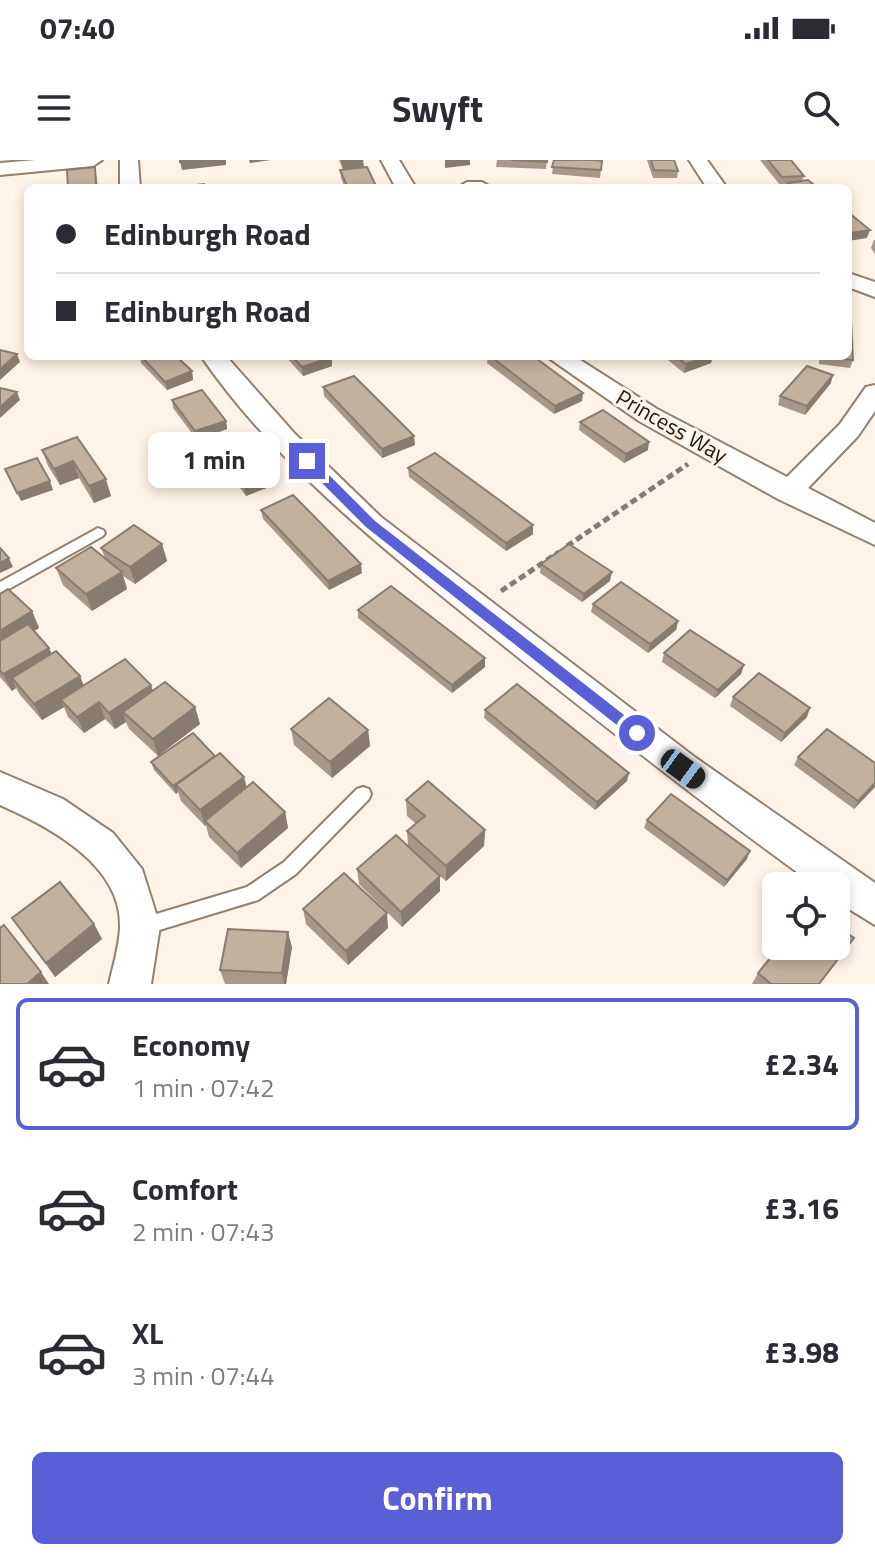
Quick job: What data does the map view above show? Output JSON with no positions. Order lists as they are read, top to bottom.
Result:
{
  "streets": {
    "street": ["Princess Way"]
  },
  "page": {
    "status": "07:40",
    "header": "Swyft",
    "banner": ["Edinburgh Road", "Edinburgh Road"],
    "bubble": "1 min",
    "list": [
      {
        "name": "Economy",
        "note": "1 min · 07:42",
        "value": "£2.34"
      },
      {
        "name": "Comfort",
        "note": "2 min · 07:43",
        "value": "£3.16"
      },
      {
        "name": "XL",
        "note": "3 min · 07:44",
        "value": "£3.98"
      }
    ],
    "buttons": "Confirm"
  }
}
